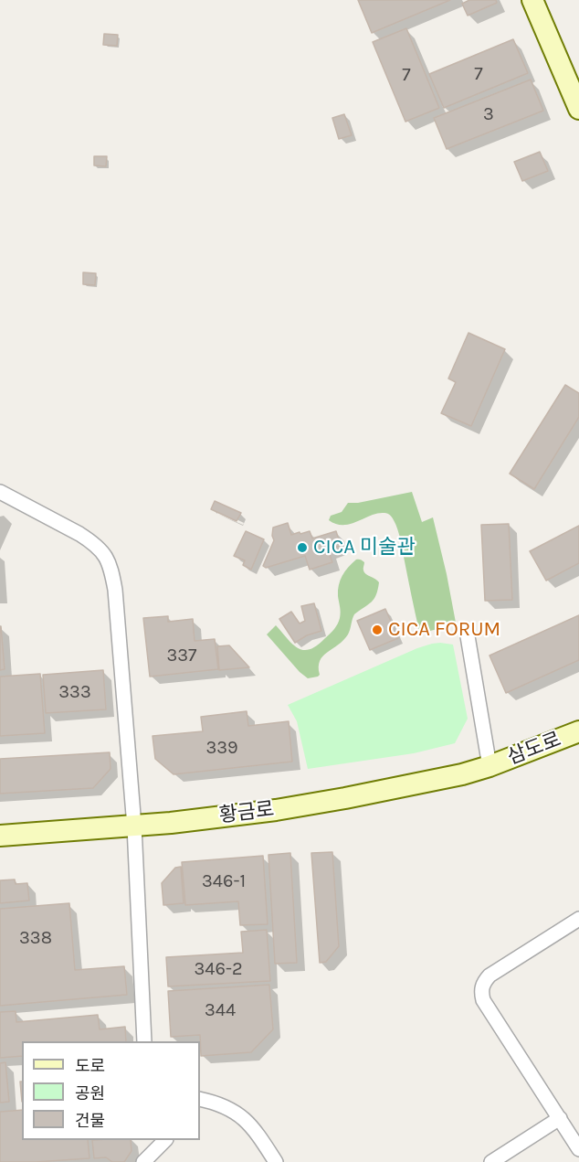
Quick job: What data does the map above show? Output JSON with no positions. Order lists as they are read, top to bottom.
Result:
{
  "streets": {
    "street": ["삼도로", "황금로"]
  },
  "crossings": [
    ["삼도로", "황금로"]
  ],
  "places": ["CICA 미술관", "CICA FORUM"],
  "house_numbers": [
    "7",
    "7",
    "3",
    "337",
    "333",
    "339",
    "346-1",
    "338",
    "346-2",
    "344"
  ],
  "legend": ["도로", "공원", "건물"]
}
